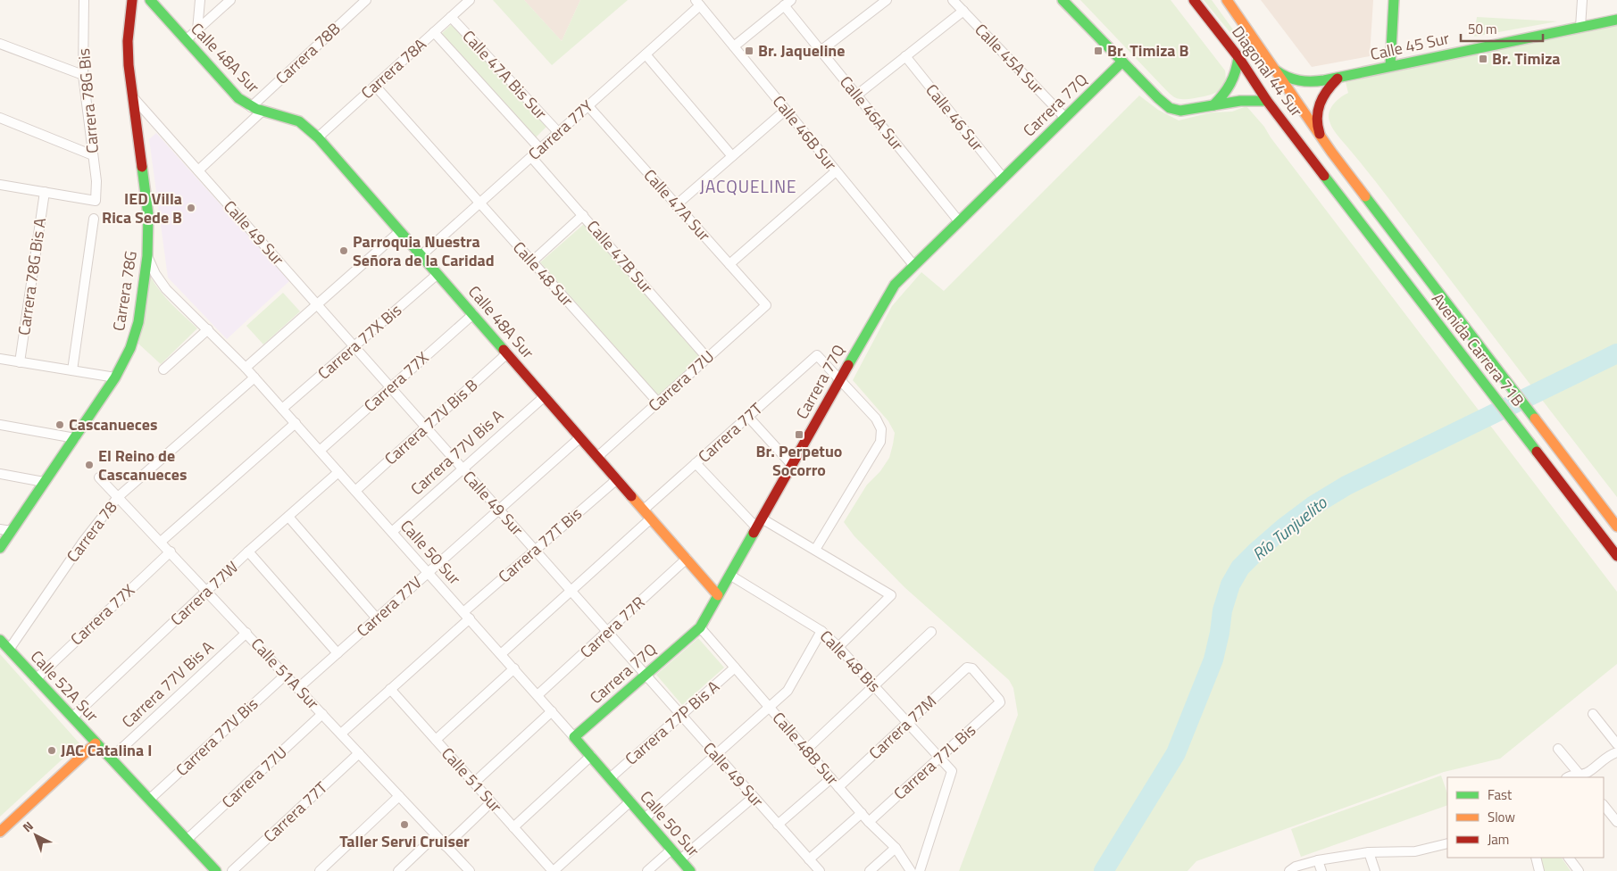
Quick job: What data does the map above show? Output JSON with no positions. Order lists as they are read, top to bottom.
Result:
{
  "streets": {
    "street": [
      "Calle 45 Sur",
      "Carrera 78B",
      "Calle 48A Sur",
      "Calle 45A Sur",
      "Carrera 78A",
      "Diagonal 44 Sur",
      "Calle 47A Bis Sur",
      "Carrera 78G Bis",
      "Carrera 77Q",
      "Calle 46A Sur",
      "Calle 46 Sur",
      "Carrera 77Y",
      "Calle 46B Sur",
      "Calle 47A Sur",
      "Calle 49 Sur",
      "Calle 47B Sur",
      "Calle 48 Sur",
      "Carrera 78G Bis A",
      "Carrera 78G",
      "Carrera 77X Bis",
      "Avenida Carrera 71B",
      "Carrera 77U",
      "Carrera 77X",
      "Carrera 77V Bis B",
      "Carrera 77T",
      "Carrera 77V Bis A",
      "Carrera 78",
      "Carrera 77T Bis",
      "Calle 50 Sur",
      "Carrera 77W",
      "Carrera 77V",
      "Carrera 77R",
      "Calle 48 Bis",
      "Calle 51A Sur",
      "Calle 52A Sur",
      "Carrera 77P Bis A",
      "Carrera 77M",
      "Carrera 77V Bis",
      "Calle 48B Sur",
      "Carrera 77L Bis",
      "Calle 51 Sur"
    ]
  },
  "crossings": [
    ["Calle 45 Sur", "Diagonal 44 Sur"],
    ["Carrera 78B", "Calle 48A Sur"],
    ["Calle 48A Sur", "Carrera 78A"],
    ["Calle 48A Sur", "Carrera 77Q"],
    ["Calle 48A Sur", "Carrera 77Y"],
    ["Calle 48A Sur", "Carrera 77X Bis"],
    ["Calle 48A Sur", "Carrera 77U"],
    ["Calle 48A Sur", "Carrera 77X"],
    ["Calle 48A Sur", "Carrera 77V Bis B"],
    ["Calle 48A Sur", "Carrera 77T"],
    ["Calle 48A Sur", "Carrera 77V Bis A"],
    ["Calle 48A Sur", "Carrera 77T Bis"],
    ["Calle 48A Sur", "Carrera 77V"],
    ["Calle 48A Sur", "Carrera 77R"],
    ["Calle 45A Sur", "Carrera 77Q"],
    ["Carrera 78A", "Calle 47A Bis Sur"],
    ["Carrera 78A", "Calle 48 Sur"],
    ["Diagonal 44 Sur", "Avenida Carrera 71B"],
    ["Calle 47A Bis Sur", "Carrera 77Y"],
    ["Carrera 78G Bis", "Carrera 78G Bis A"],
    ["Carrera 77Q", "Calle 46A Sur"],
    ["Carrera 77Q", "Calle 46 Sur"],
    ["Carrera 77Q", "Calle 46B Sur"],
    ["Carrera 77Q", "Calle 49 Sur"],
    ["Carrera 77Q", "Carrera 77T"],
    ["Carrera 77Q", "Calle 50 Sur"],
    ["Carrera 77Q", "Calle 48 Bis"],
    ["Carrera 77Q", "Calle 48B Sur"],
    ["Carrera 77Y", "Calle 46B Sur"],
    ["Carrera 77Y", "Calle 47A Sur"],
    ["Carrera 77Y", "Calle 47B Sur"],
    ["Carrera 77Y", "Calle 48 Sur"],
    ["Calle 47A Sur", "Carrera 77U"],
    ["Calle 49 Sur", "Carrera 78G"],
    ["Calle 49 Sur", "Carrera 77X Bis"],
    ["Calle 49 Sur", "Carrera 77X"],
    ["Calle 49 Sur", "Carrera 77V Bis B"],
    ["Calle 49 Sur", "Carrera 77V Bis A"],
    ["Calle 49 Sur", "Carrera 77T Bis"],
    ["Calle 49 Sur", "Carrera 77V"],
    ["Calle 49 Sur", "Carrera 77R"],
    ["Calle 49 Sur", "Carrera 77P Bis A"],
    ["Calle 47B Sur", "Carrera 77U"],
    ["Calle 48 Sur", "Carrera 77U"],
    ["Carrera 78G", "Calle 50 Sur"],
    ["Carrera 77X Bis", "Calle 50 Sur"],
    ["Carrera 77U", "Calle 51A Sur"],
    ["Carrera 77U", "Calle 52A Sur"],
    ["Carrera 77X", "Calle 50 Sur"],
    ["Carrera 77X", "Calle 51A Sur"],
    ["Carrera 77X", "Calle 52A Sur"],
    ["Carrera 77V Bis B", "Calle 50 Sur"],
    ["Carrera 77T", "Calle 51A Sur"],
    ["Carrera 77V Bis A", "Calle 50 Sur"],
    ["Carrera 77V Bis A", "Calle 51A Sur"],
    ["Carrera 77V Bis A", "Calle 52A Sur"],
    ["Carrera 78", "Calle 50 Sur"],
    ["Carrera 78", "Calle 51A Sur"],
    ["Carrera 78", "Calle 52A Sur"],
    ["Carrera 77T Bis", "Calle 50 Sur"],
    ["Carrera 77T Bis", "Calle 51A Sur"],
    ["Carrera 77T Bis", "Calle 51 Sur"],
    ["Calle 50 Sur", "Carrera 77W"],
    ["Calle 50 Sur", "Carrera 77V"],
    ["Calle 50 Sur", "Carrera 77R"],
    ["Calle 50 Sur", "Carrera 77P Bis A"],
    ["Carrera 77W", "Calle 51A Sur"],
    ["Carrera 77W", "Calle 52A Sur"],
    ["Carrera 77V", "Calle 51A Sur"],
    ["Calle 48 Bis", "Carrera 77M"],
    ["Calle 48 Bis", "Carrera 77L Bis"],
    ["Calle 51A Sur", "Carrera 77V Bis"],
    ["Calle 52A Sur", "Carrera 77V Bis"],
    ["Carrera 77P Bis A", "Calle 48B Sur"],
    ["Carrera 77M", "Calle 48B Sur"],
    ["Carrera 77M", "Carrera 77L Bis"],
    ["Calle 48B Sur", "Carrera 77L Bis"]
  ],
  "districts": ["JACQUELINE"],
  "water": ["Río Tunjuelito"],
  "places": {
    "transit": [
      "Br. Jaqueline",
      "Br. Timiza B",
      "Br. Timiza",
      "Br. Perpetuo Socorro"
    ],
    "other": [
      "IED Villa Rica Sede B",
      "Parroquia Nuestra Señora de la Caridad",
      "Cascanueces",
      "El Reino de Cascanueces",
      "JAC Catalina I",
      "Taller Servi Cruiser"
    ]
  },
  "legend": ["Fast", "Slow", "Jam"],
  "scale_bar": "50 m",
  "north": "top left"
}
